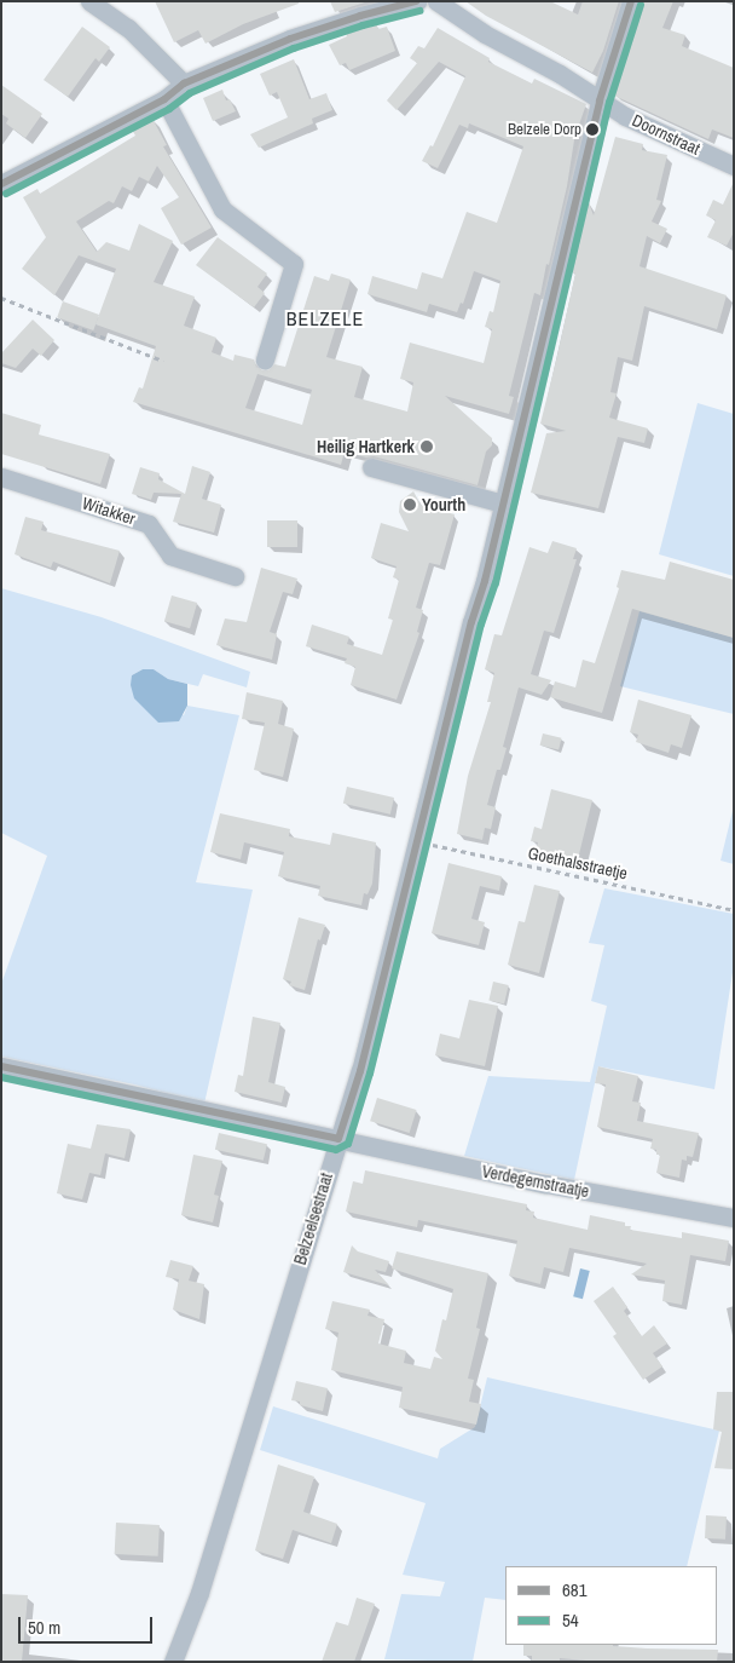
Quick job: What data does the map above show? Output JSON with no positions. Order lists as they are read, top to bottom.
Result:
{
  "streets": {
    "street": [
      "Doornstraat",
      "Witakker",
      "Verdegemstraatje",
      "Belzeelsestraat"
    ],
    "path": ["Goethalsstraetje"]
  },
  "crossings": [
    ["Doornstraat", "Belzeelsestraat"],
    ["Goethalsstraetje", "Belzeelsestraat"],
    ["Verdegemstraatje", "Belzeelsestraat"]
  ],
  "districts": ["BELZELE"],
  "places": ["Belzele Dorp", "Heilig Hartkerk", "Yourth"],
  "lines": ["transit line 681", "transit line 54"],
  "legend": ["681", "54"],
  "scale_bar": "50 m"
}
